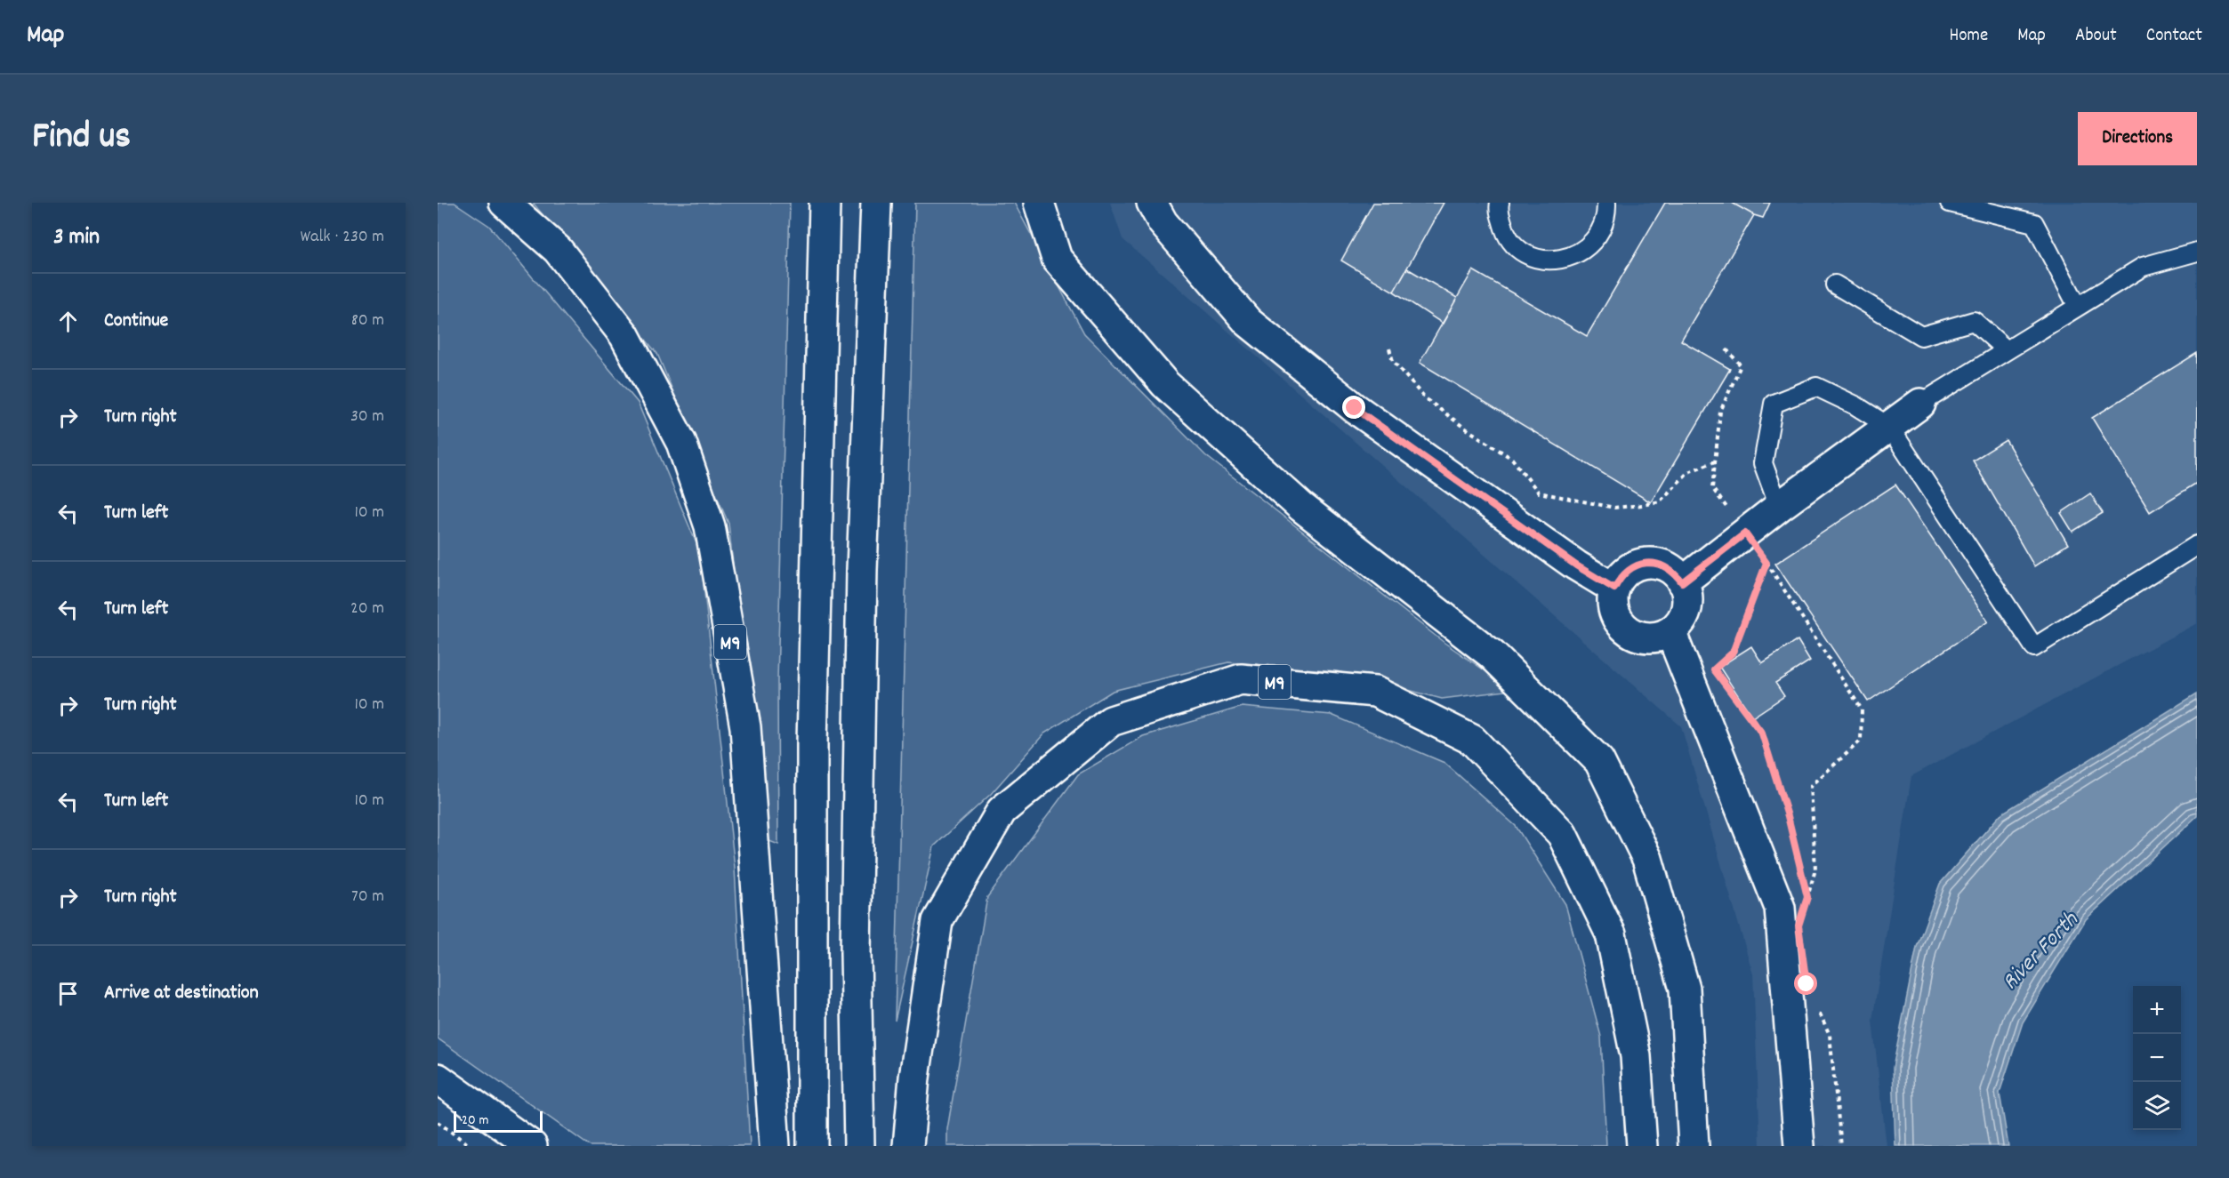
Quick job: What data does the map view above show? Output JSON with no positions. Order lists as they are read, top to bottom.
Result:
{
  "streets": {
    "main road": ["M9"]
  },
  "water": ["River Forth"],
  "scale_bar": "20 m",
  "page": {
    "header": "Map",
    "nav": [
      "Home",
      "Map",
      "About",
      "Contact"
    ],
    "title": "Find us",
    "buttons": "Directions",
    "heading": ["3 min", "Walk · 230 m"],
    "list": [
      ["Continue", "80 m"],
      ["Turn right", "30 m"],
      ["Turn left", "10 m"],
      ["Turn left", "20 m"],
      ["Turn right", "10 m"],
      ["Turn left", "10 m"],
      ["Turn right", "70 m"],
      "Arrive at destination"
    ],
    "map_buttons": ["+", "−"],
    "scale": "20 m"
  }
}
